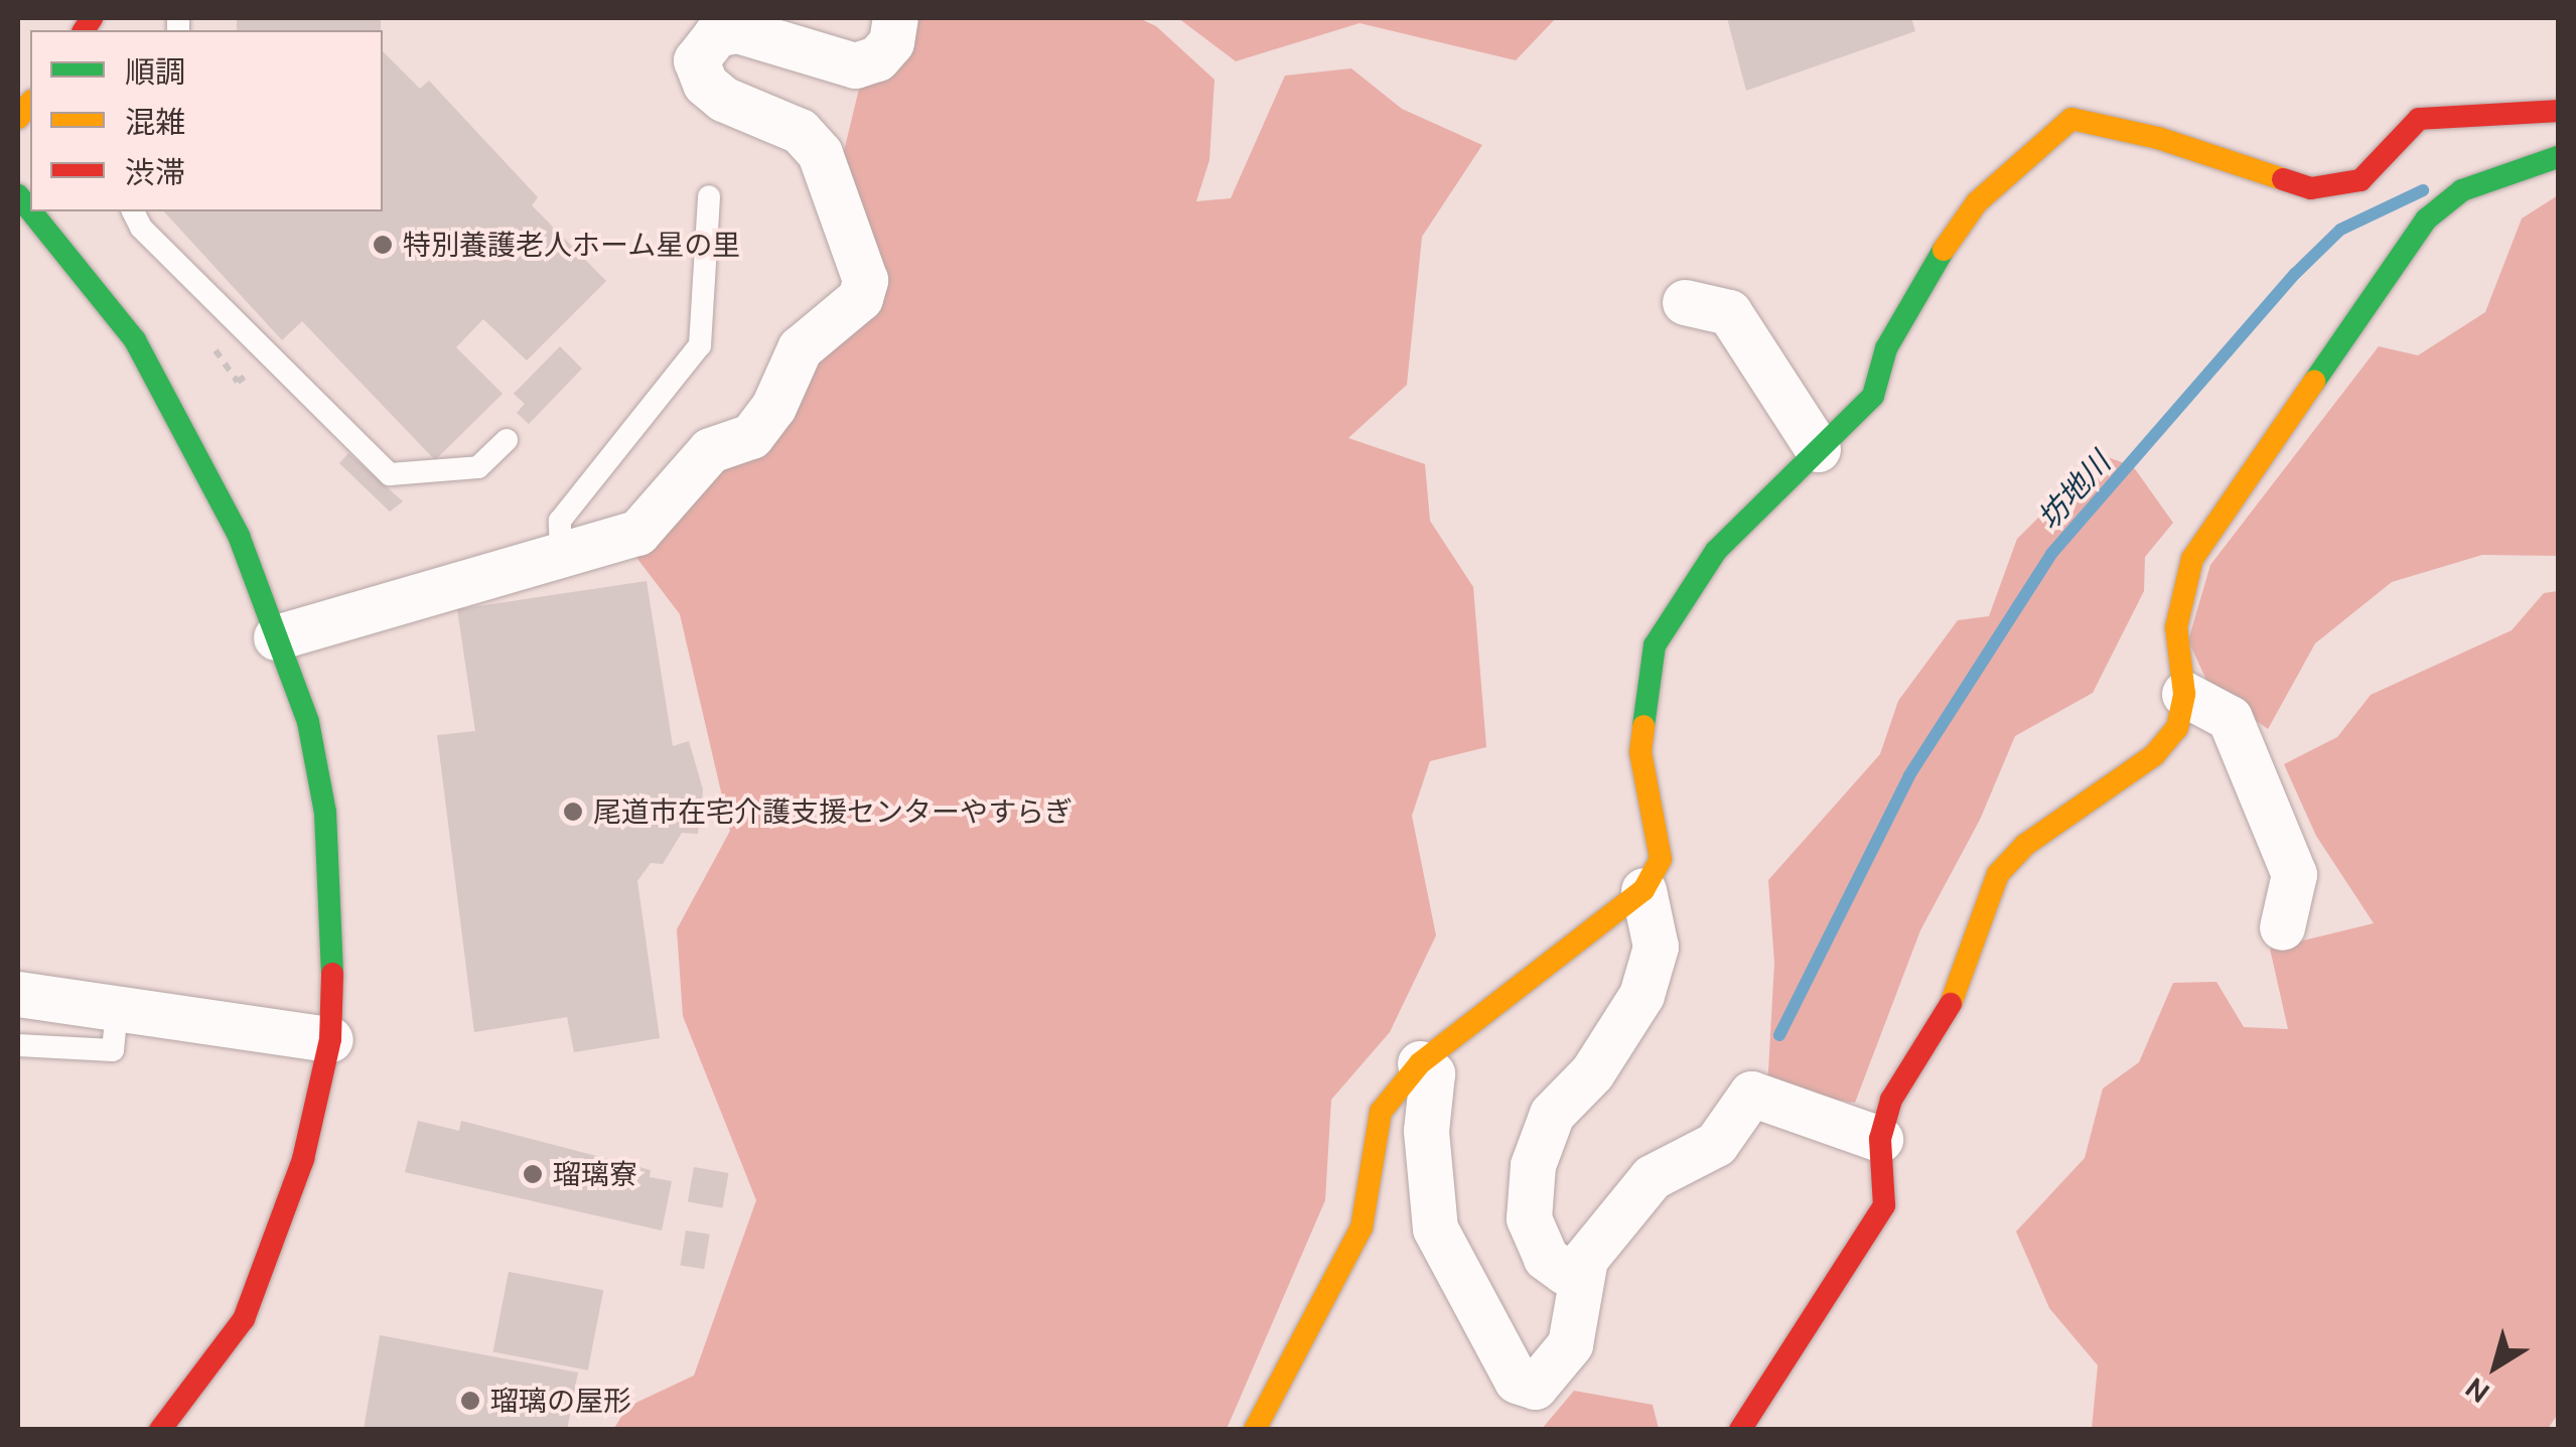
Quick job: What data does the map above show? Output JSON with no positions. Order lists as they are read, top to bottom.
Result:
{
  "water": ["坊地川"],
  "places": [
    "特別養護老人ホーム星の里",
    "尾道市在宅介護支援センターやすらぎ",
    "瑠璃寮",
    "瑠璃の屋形"
  ],
  "legend": ["順調", "混雑", "渋滞"],
  "north": "bottom left"
}
